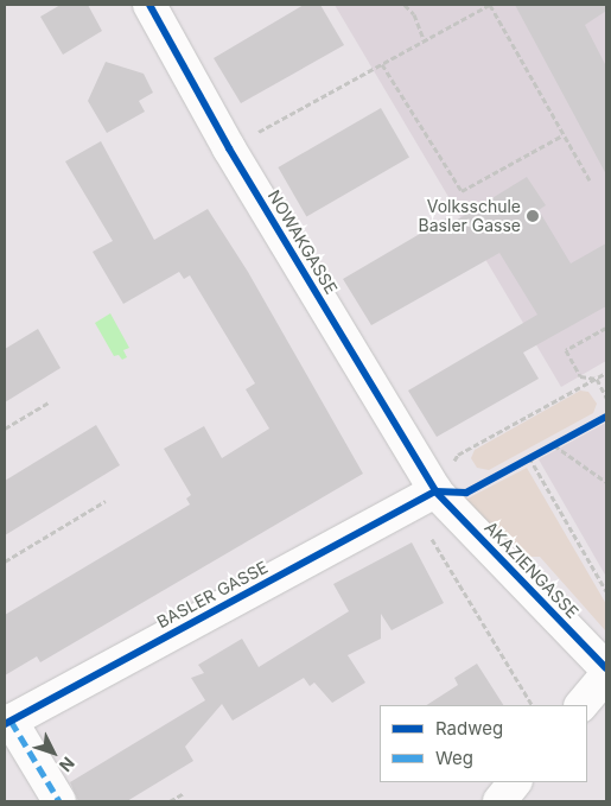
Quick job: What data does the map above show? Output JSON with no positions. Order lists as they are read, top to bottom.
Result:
{
  "streets": {
    "street": ["NOWAKGASSE", "AKAZIENGASSE", "BASLER GASSE"]
  },
  "crossings": [
    ["NOWAKGASSE", "AKAZIENGASSE"],
    ["NOWAKGASSE", "BASLER GASSE"],
    ["AKAZIENGASSE", "BASLER GASSE"]
  ],
  "places": ["Volksschule Basler Gasse"],
  "legend": ["Radweg", "Weg"],
  "north": "bottom right"
}
